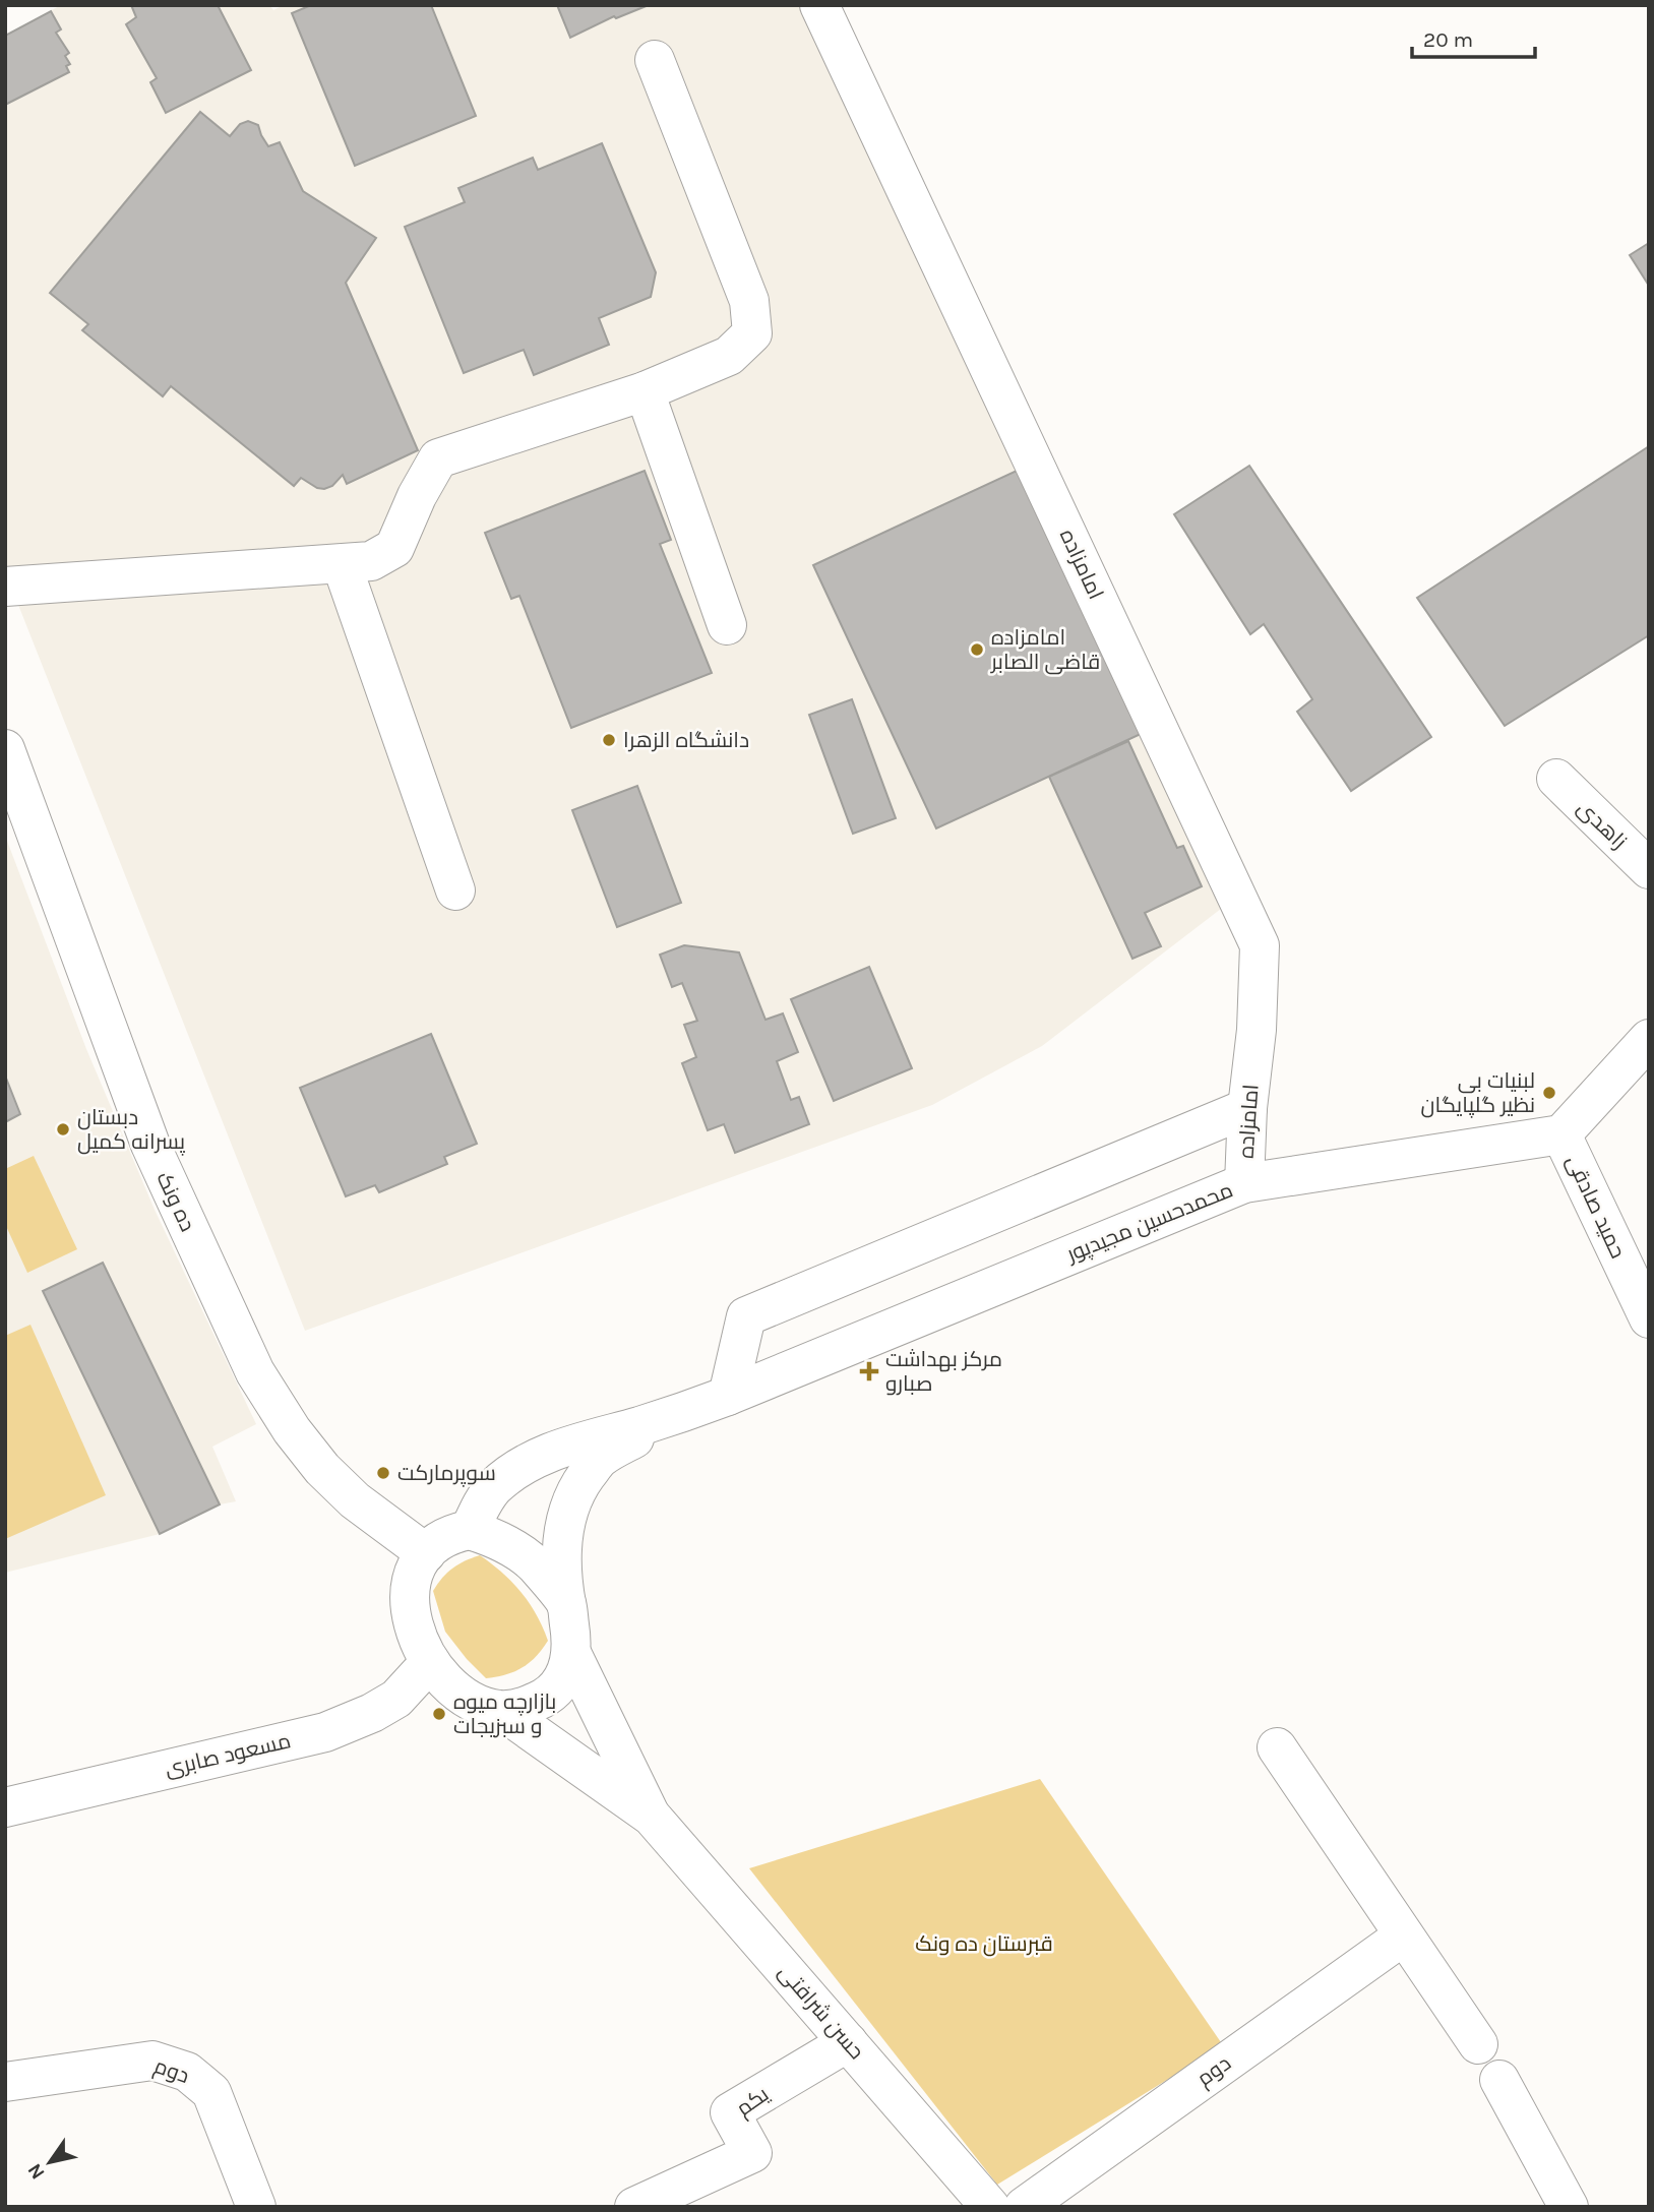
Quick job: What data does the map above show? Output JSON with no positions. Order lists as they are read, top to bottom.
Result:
{
  "streets": {
    "street": [
      "امامزاده",
      "زاهدی",
      "ده ونک",
      "حمید صادقی",
      "محمدحسین مجیدپور",
      "مسعود صابری",
      "حسن شرافتی",
      "دوم",
      "یکم"
    ]
  },
  "crossings": [
    ["امامزاده", "محمدحسین مجیدپور"],
    ["ده ونک", "مسعود صابری"],
    ["حمید صادقی", "محمدحسین مجیدپور"],
    ["حسن شرافتی", "یکم"]
  ],
  "parks": ["قبرستان ده ونک"],
  "places": {
    "other": [
      "امامزاده قاضی الصابر",
      "دانشگاه الزهرا",
      "لبنیات بی نظیر گلپایگان",
      "دبستان پسرانه كميل",
      "سوپرمارکت",
      "بازارچه میوه و سبزیجات"
    ],
    "health": ["مرکز بهداشت صبارو"]
  },
  "scale_bar": "20 m",
  "north": "bottom left"
}
